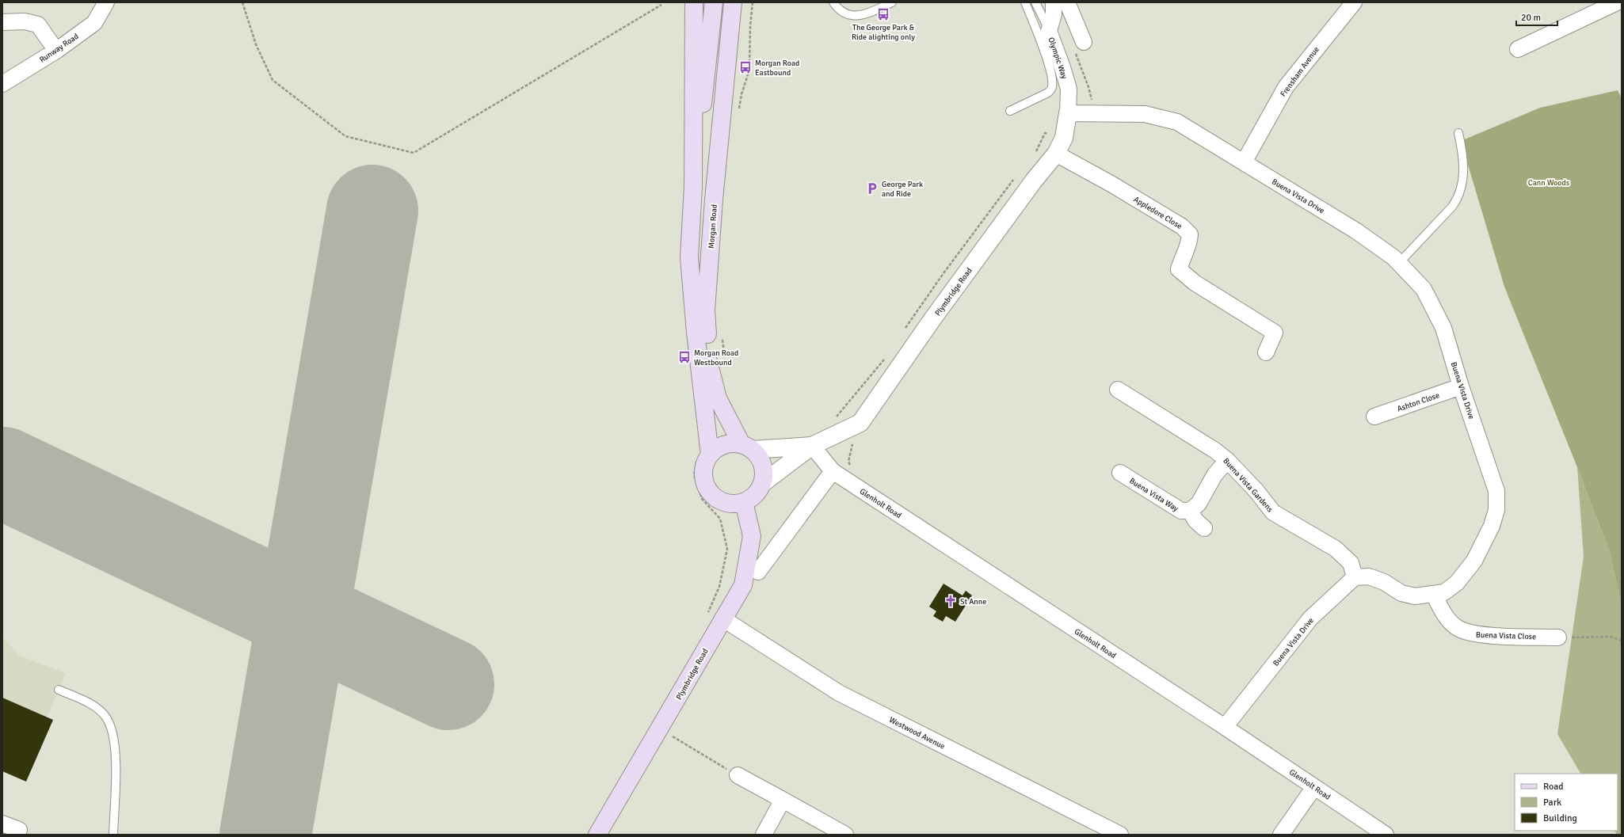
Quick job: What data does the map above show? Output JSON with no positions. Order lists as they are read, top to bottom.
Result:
{
  "streets": {
    "main road": ["Morgan Road", "Plymbridge Road"],
    "street": [
      "Runway Road",
      "Olympic Way",
      "Frensham Avenue",
      "Buena Vista Drive",
      "Appledore Close",
      "Ashton Close",
      "Buena Vista Gardens",
      "Buena Vista Way",
      "Glenholt Road",
      "Buena Vista Close",
      "Westwood Avenue"
    ]
  },
  "crossings": [
    ["Olympic Way", "Buena Vista Drive"],
    ["Olympic Way", "Plymbridge Road"],
    ["Frensham Avenue", "Buena Vista Drive"],
    ["Buena Vista Drive", "Plymbridge Road"],
    ["Buena Vista Drive", "Ashton Close"],
    ["Buena Vista Drive", "Buena Vista Gardens"],
    ["Buena Vista Drive", "Glenholt Road"],
    ["Buena Vista Drive", "Buena Vista Close"],
    ["Appledore Close", "Plymbridge Road"],
    ["Morgan Road", "Plymbridge Road"],
    ["Plymbridge Road", "Glenholt Road"],
    ["Plymbridge Road", "Westwood Avenue"],
    ["Buena Vista Gardens", "Buena Vista Way"]
  ],
  "parks": ["Cann Woods"],
  "places": {
    "bus stop": ["The George Park & Ride alighting only", "Morgan Road Eastbound", "Morgan Road Westbound"],
    "parking": ["George Park and Ride"],
    "church": ["St Anne"]
  },
  "legend": ["Road", "Park", "Building"],
  "scale_bar": "20 m"
}
